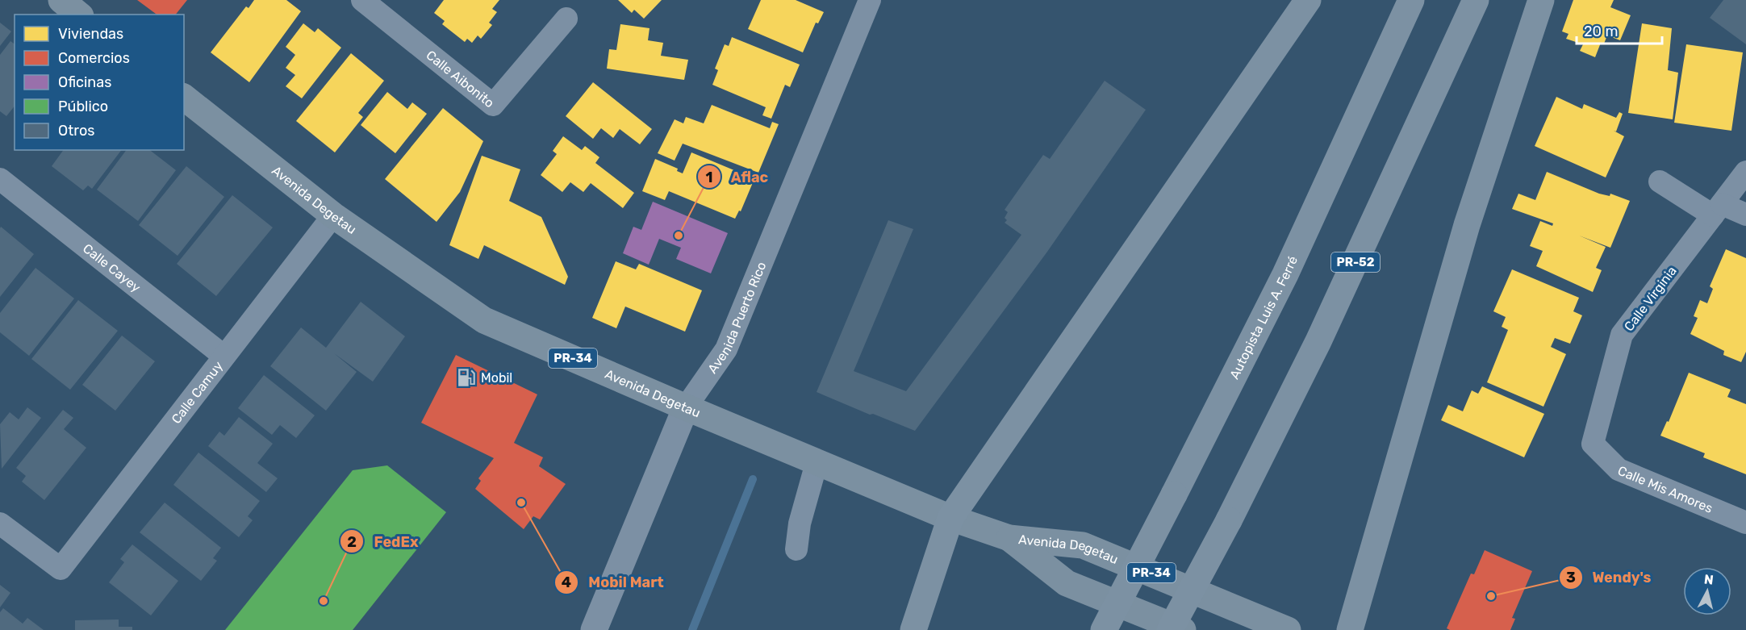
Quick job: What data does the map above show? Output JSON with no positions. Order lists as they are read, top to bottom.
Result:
{
  "streets": {
    "highway": ["PR-52", "Autopista Luis A. Ferré"],
    "main road": ["Avenida Degetau", "PR-34"],
    "street": [
      "Calle Aibonito",
      "Calle Cayey",
      "Calle Virginia",
      "Avenida Puerto Rico",
      "Calle Camuy",
      "Calle Mis Amores"
    ]
  },
  "crossings": [
    ["Avenida Degetau", "Avenida Puerto Rico"],
    ["Avenida Degetau", "Calle Camuy"],
    ["Calle Cayey", "Calle Camuy"],
    ["Calle Virginia", "Calle Mis Amores"]
  ],
  "places": {
    "other": [
      "Aflac",
      "Mobil Mart",
      "Wendy's",
      "FedEx"
    ],
    "fuel station": ["Mobil"]
  },
  "legend": [
    "Viviendas",
    "Comercios",
    "Oficinas",
    "Público",
    "Otros"
  ],
  "scale_bar": "20 m",
  "north": "top"
}
